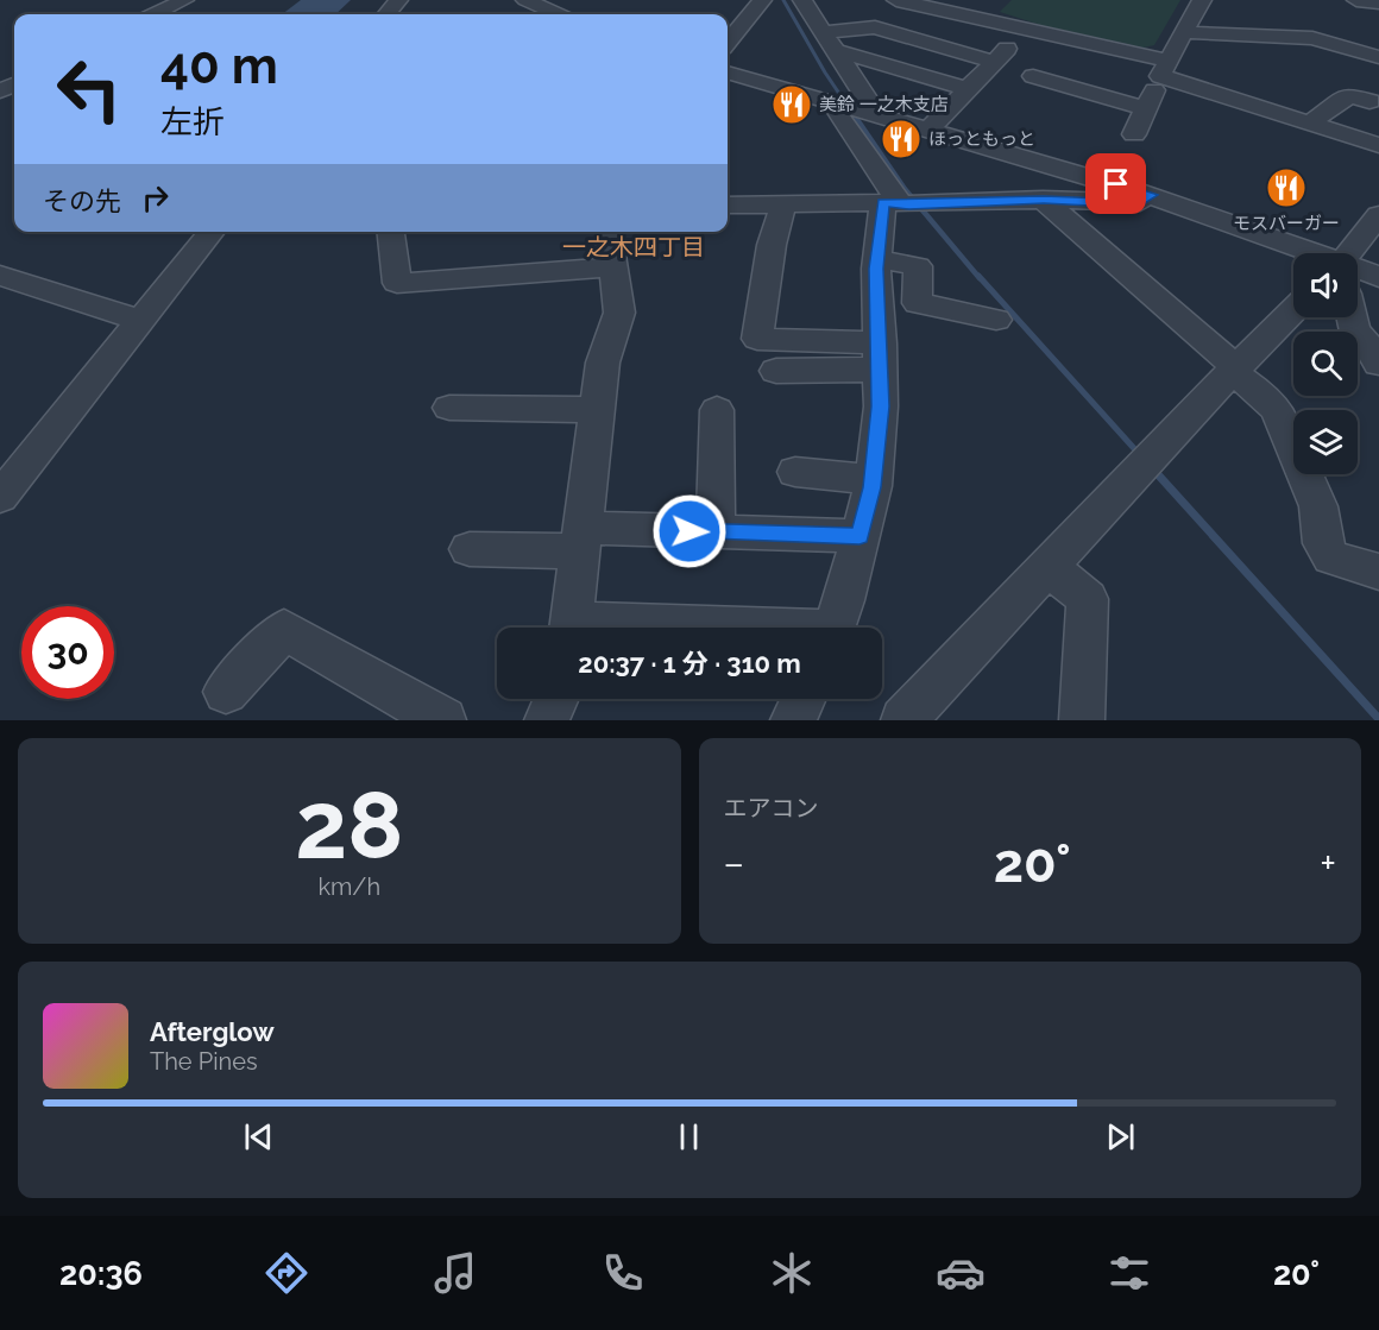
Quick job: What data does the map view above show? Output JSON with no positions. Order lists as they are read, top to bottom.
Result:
{
  "districts": ["一之木四丁目"],
  "places": {
    "restaurant": ["美鈴 一之木支店", "ほっともっと", "モスバーガー"]
  },
  "page": {
    "turn": ["40 m", "左折"],
    "then": "その先",
    "limit": "30",
    "trip": "20:37 · 1 分 · 310 m",
    "tile": [
      ["28", "km/h"],
      "エアコン"
    ],
    "heat": ["−", "20°", "+"],
    "song": ["Afterglow", "The Pines"],
    "tabs": ["20:36", "20°"]
  }
}
